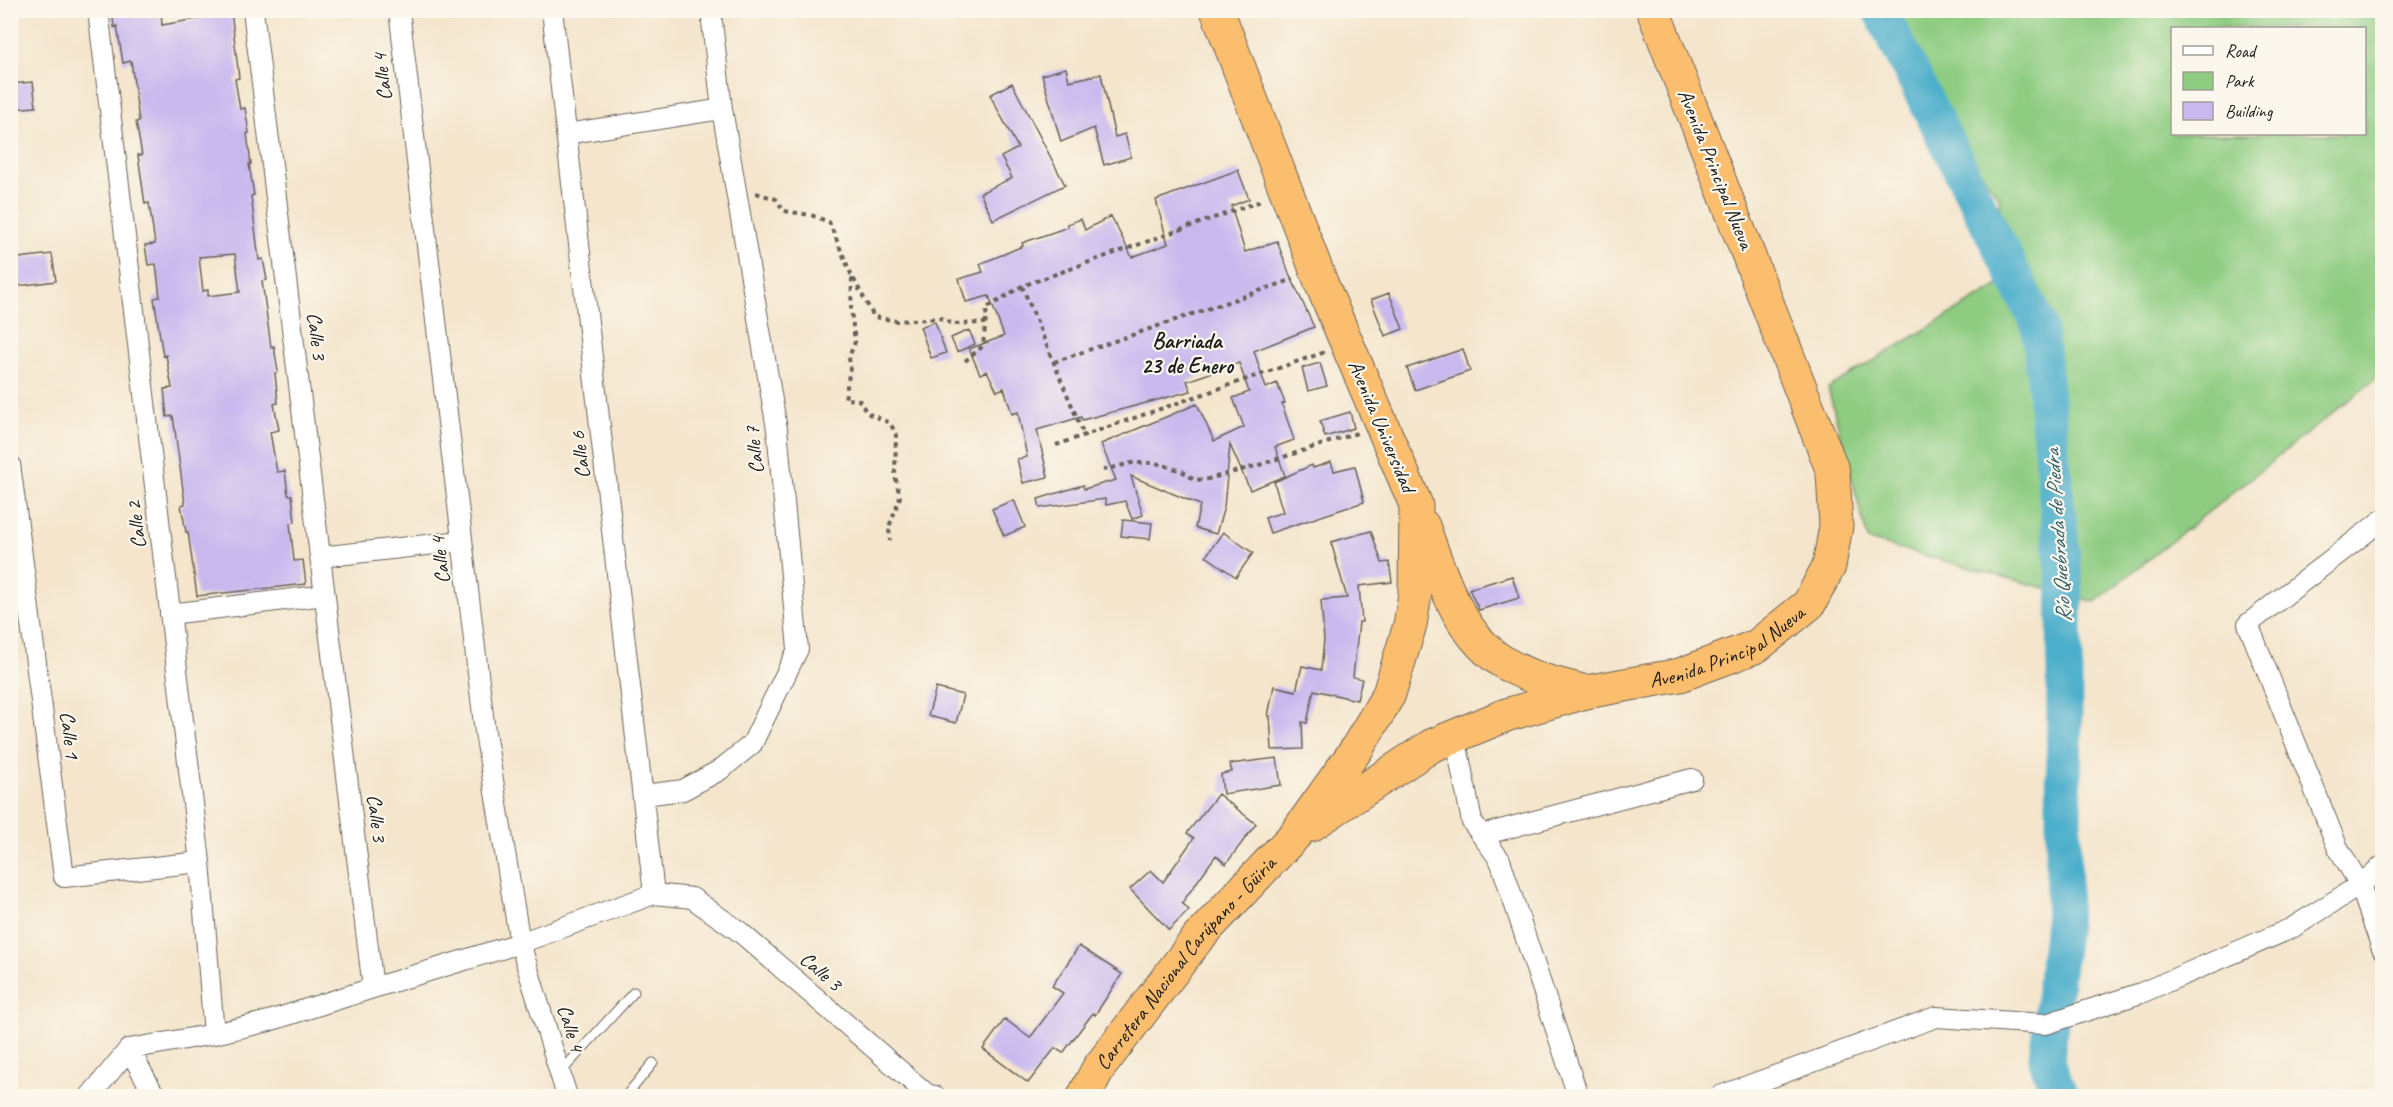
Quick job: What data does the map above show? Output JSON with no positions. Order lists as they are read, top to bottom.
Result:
{
  "streets": {
    "highway": ["Avenida Principal Nueva", "Avenida Universidad", "Carretera Nacional Carúpano - Güiria"],
    "street": [
      "Calle 4",
      "Calle 3",
      "Calle 7",
      "Calle 6",
      "Calle 2",
      "Calle 1"
    ]
  },
  "crossings": [
    ["Calle 4", "Calle 3"],
    ["Avenida Principal Nueva", "Avenida Universidad"],
    ["Avenida Principal Nueva", "Carretera Nacional Carúpano - Güiria"],
    ["Calle 3", "Calle 6"],
    ["Avenida Universidad", "Carretera Nacional Carúpano - Güiria"],
    ["Calle 7", "Calle 6"],
    ["Calle 2", "Calle 1"]
  ],
  "districts": ["Barriada 23 de Enero"],
  "water": ["Río Quebrada de Piedra"],
  "legend": ["Road", "Park", "Building"]
}
